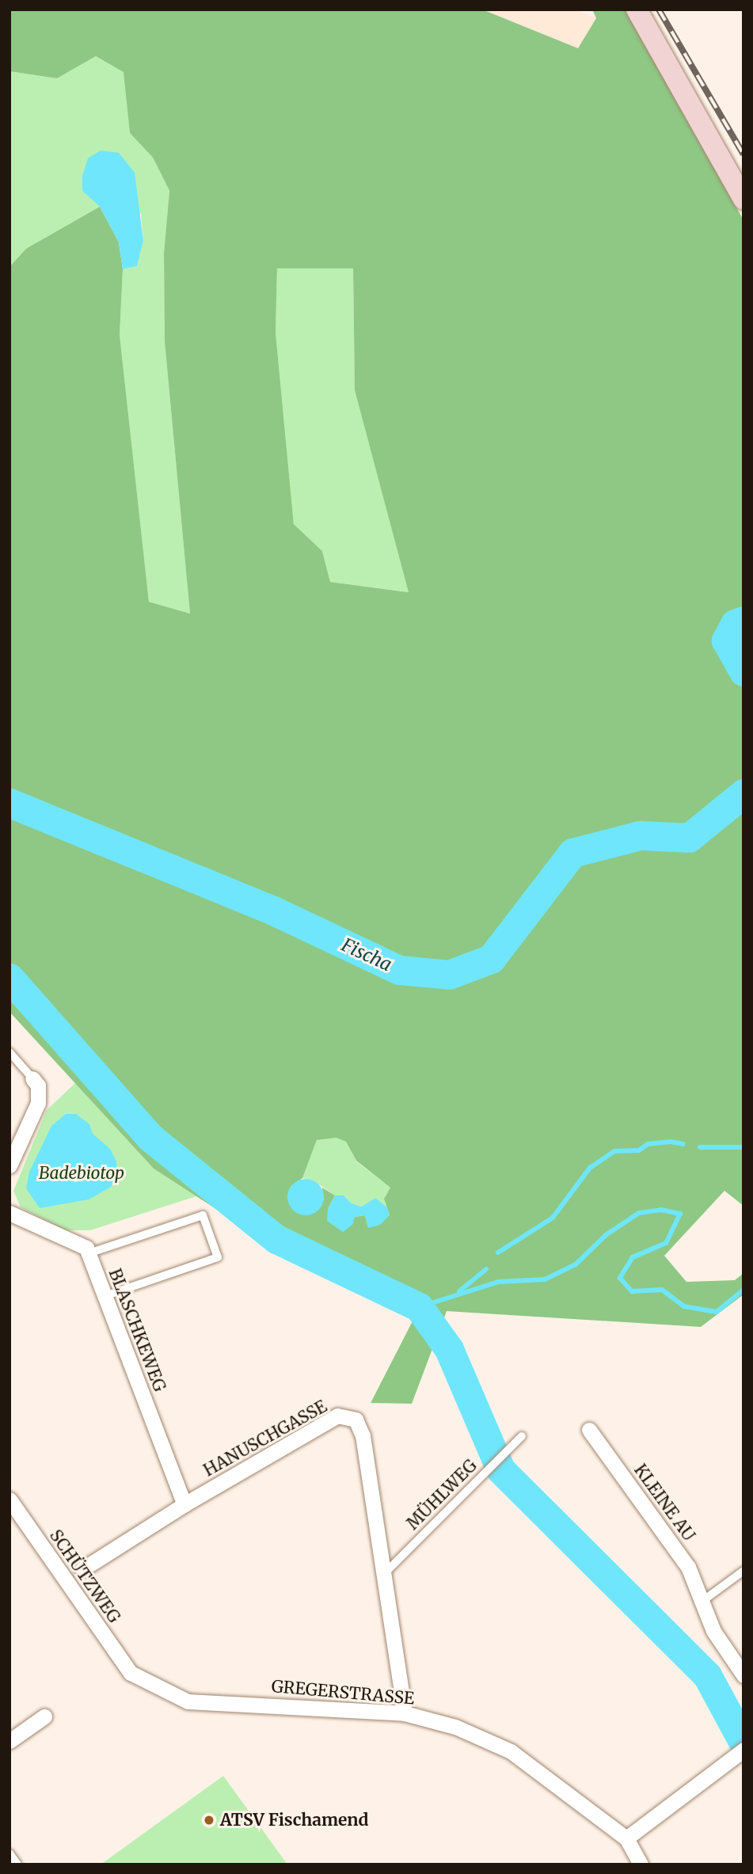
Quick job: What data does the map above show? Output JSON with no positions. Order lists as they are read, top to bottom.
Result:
{
  "streets": {
    "street": [
      "BLASCHKEWEG",
      "HANUSCHGASSE",
      "KLEINE AU",
      "SCHÜTZWEG",
      "GREGERSTRASSE"
    ],
    "lane": ["MÜHLWEG"]
  },
  "crossings": [
    ["BLASCHKEWEG", "HANUSCHGASSE"],
    ["HANUSCHGASSE", "MÜHLWEG"],
    ["HANUSCHGASSE", "GREGERSTRASSE"],
    ["SCHÜTZWEG", "GREGERSTRASSE"]
  ],
  "water": ["Fischa"],
  "parks": ["Badebiotop"],
  "places": ["ATSV Fischamend"]
}
